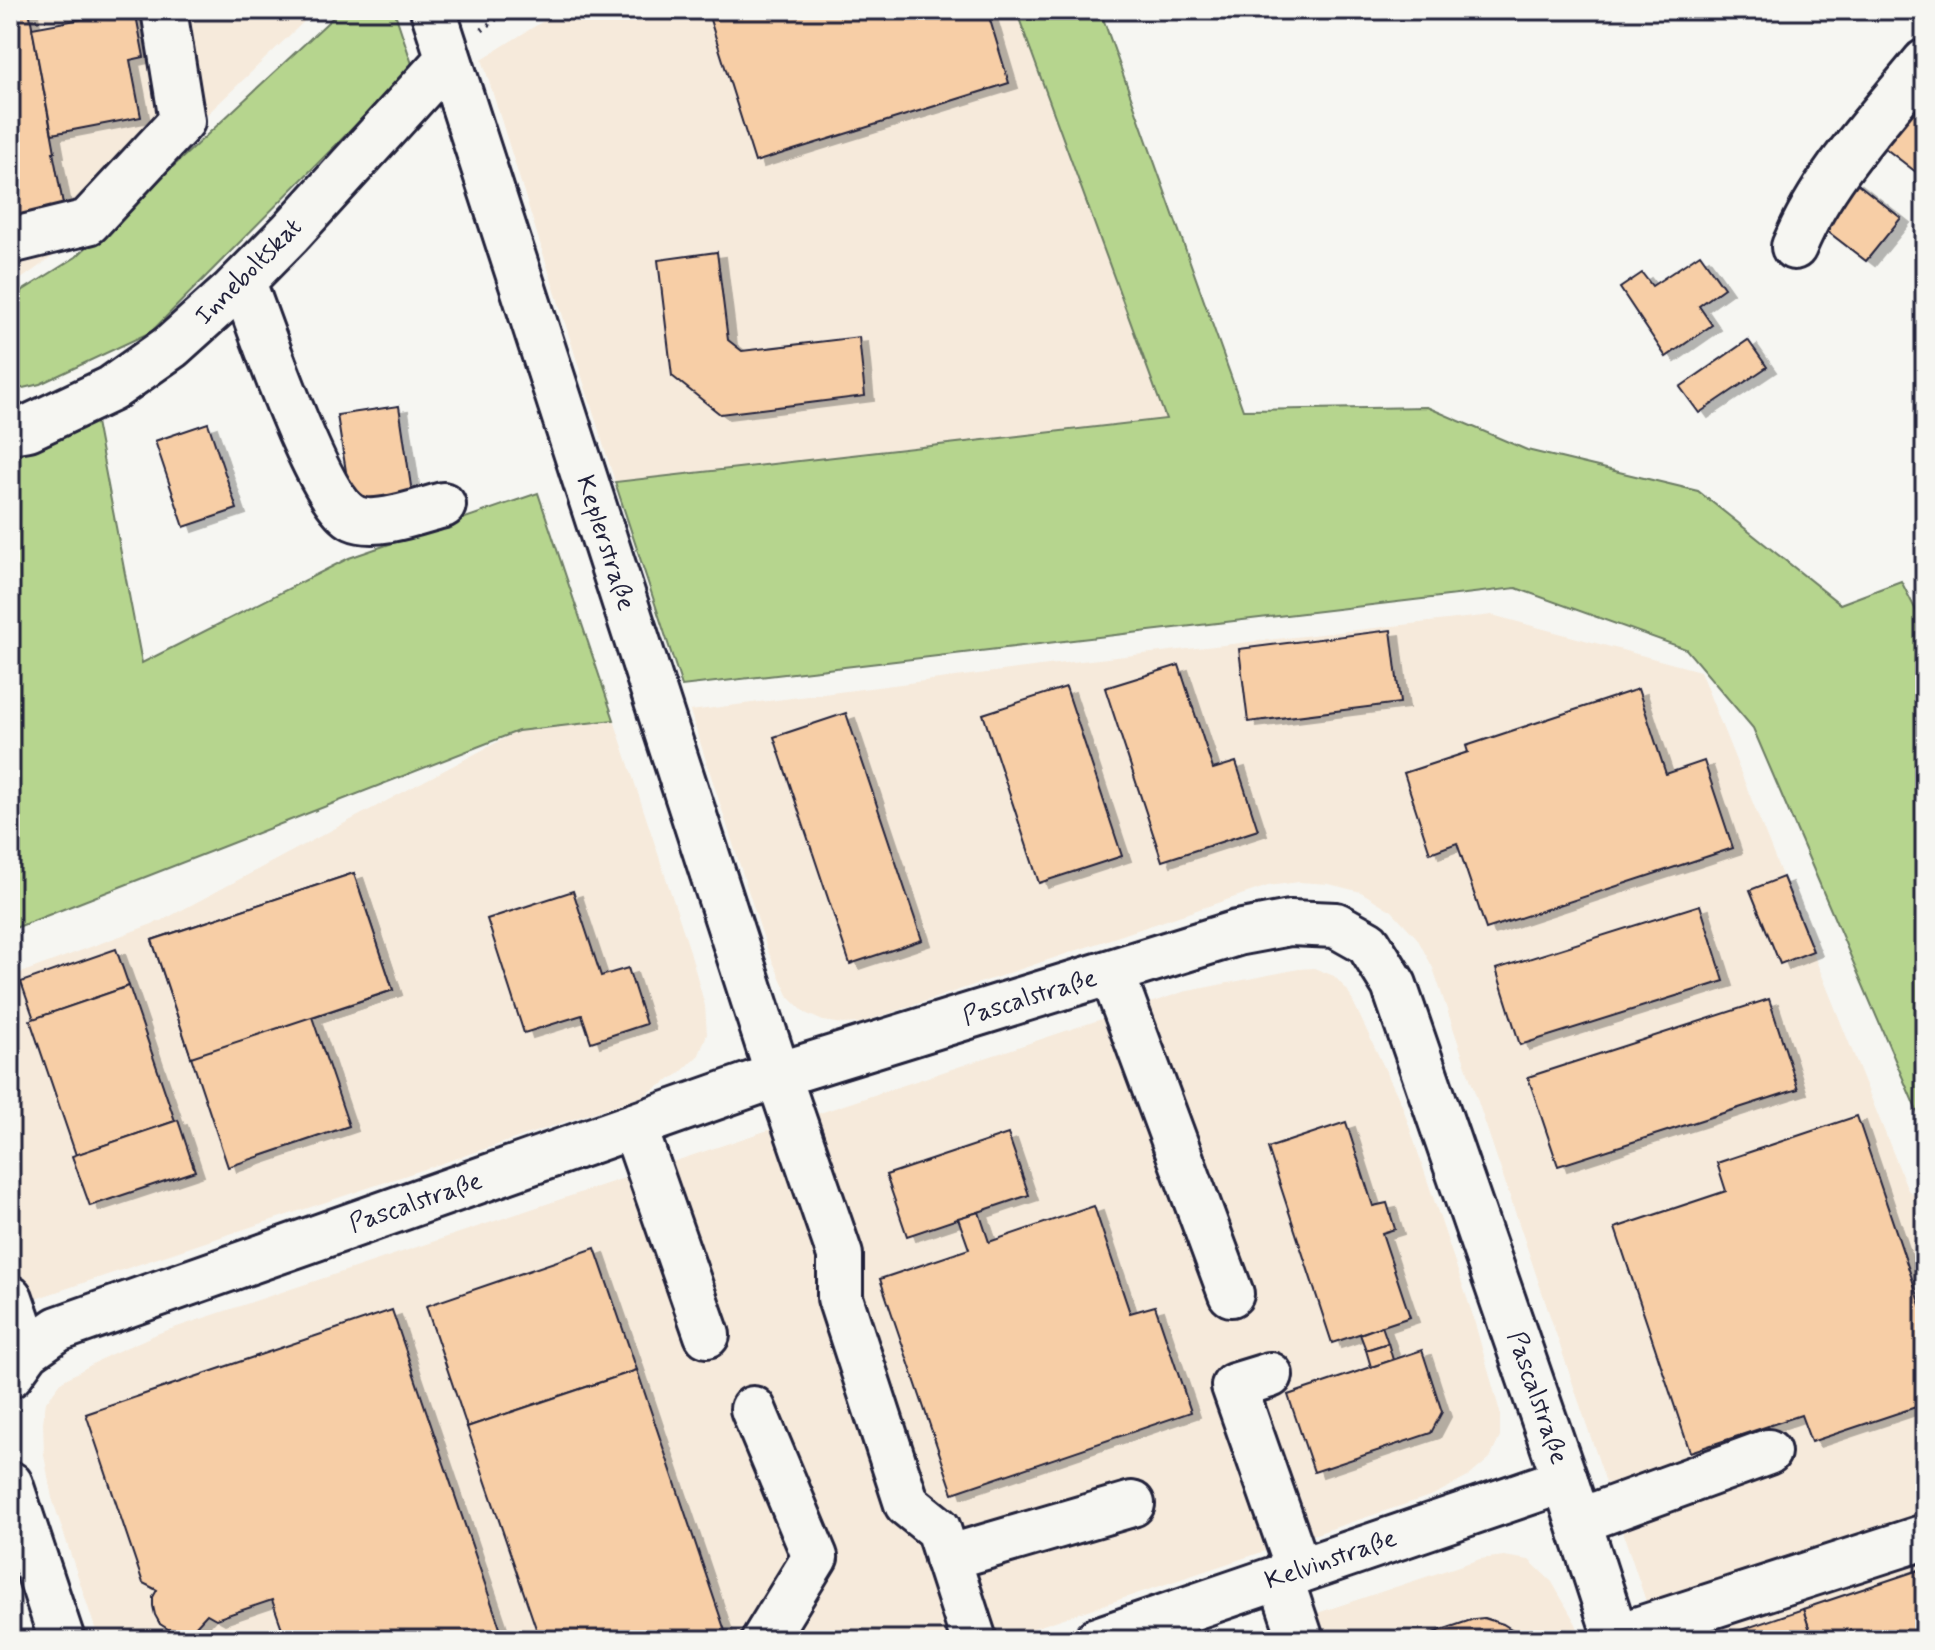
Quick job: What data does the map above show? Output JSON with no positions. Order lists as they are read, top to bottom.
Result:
{
  "streets": {
    "street": [
      "Inneboltskat",
      "Keplerstraße",
      "Pascalstraße",
      "Kelvinstraße"
    ]
  },
  "crossings": [
    ["Inneboltskat", "Keplerstraße"],
    ["Keplerstraße", "Pascalstraße"],
    ["Pascalstraße", "Kelvinstraße"]
  ]
}
